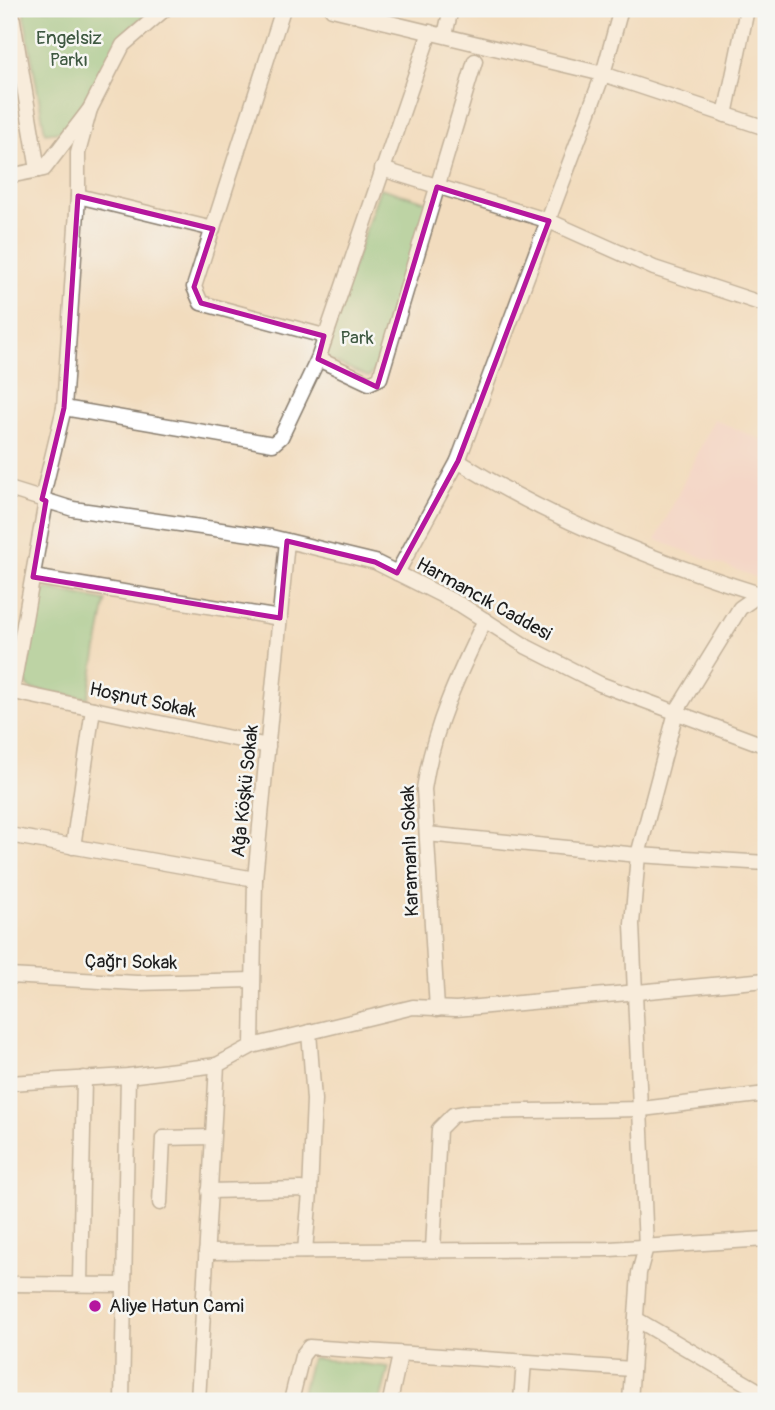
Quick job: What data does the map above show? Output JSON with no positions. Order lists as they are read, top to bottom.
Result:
{
  "streets": {
    "street": [
      "Harmancık Caddesi",
      "Hoşnut Sokak",
      "Ağa Köşkü Sokak",
      "Karamanlı Sokak",
      "Çağrı Sokak"
    ]
  },
  "crossings": [
    ["Harmancık Caddesi", "Ağa Köşkü Sokak"],
    ["Harmancık Caddesi", "Karamanlı Sokak"],
    ["Hoşnut Sokak", "Ağa Köşkü Sokak"],
    ["Ağa Köşkü Sokak", "Çağrı Sokak"]
  ],
  "parks": ["Engelsiz Parkı", "Park"],
  "places": ["Aliye Hatun Cami"]
}
